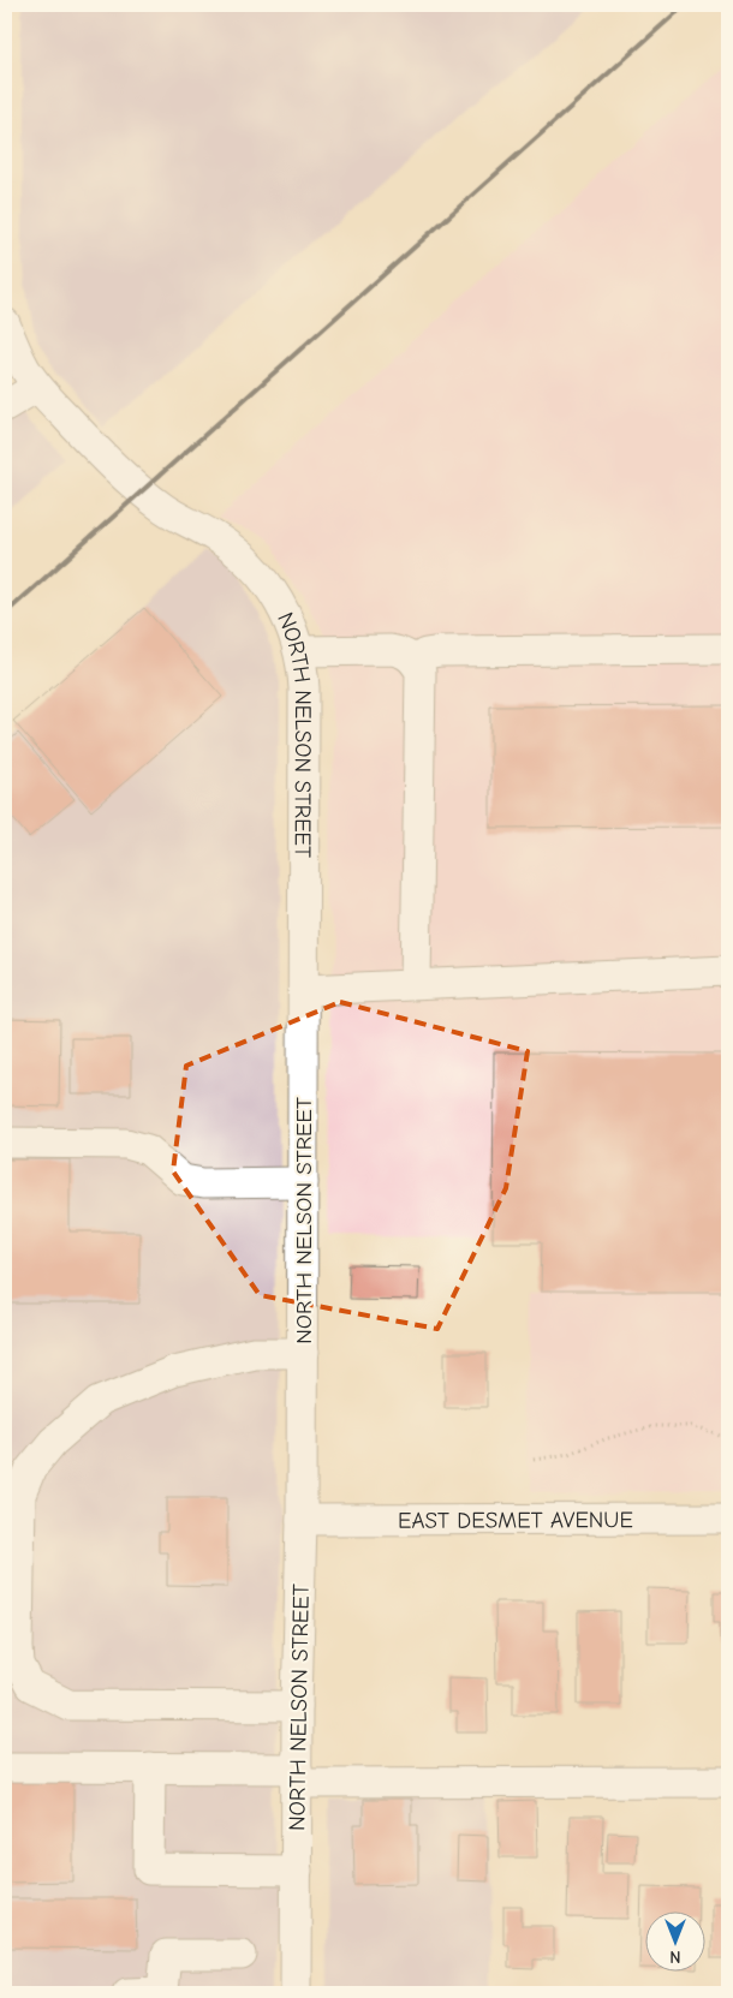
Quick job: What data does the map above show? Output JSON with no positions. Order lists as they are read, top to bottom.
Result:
{
  "streets": {
    "street": ["NORTH NELSON STREET", "EAST DESMET AVENUE"]
  },
  "crossings": [
    ["NORTH NELSON STREET", "EAST DESMET AVENUE"]
  ],
  "north": "bottom"
}
